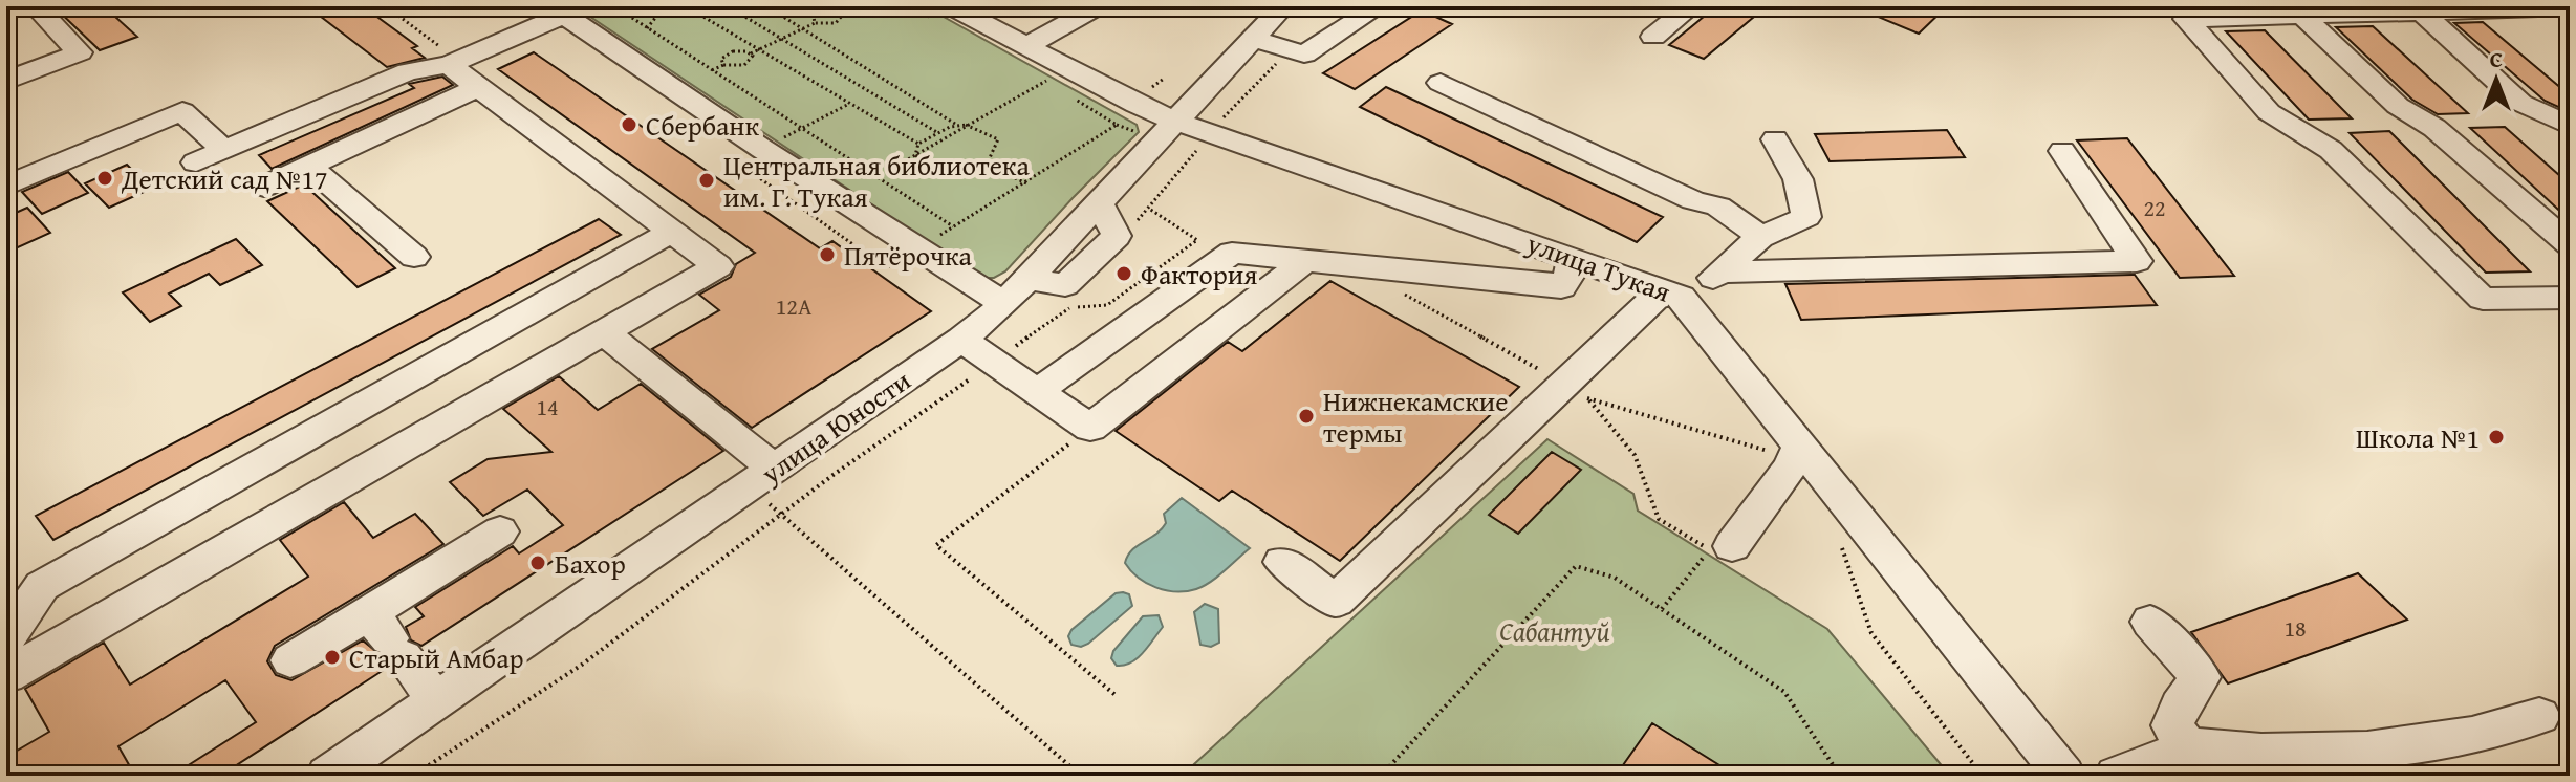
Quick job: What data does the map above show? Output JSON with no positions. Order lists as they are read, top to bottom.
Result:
{
  "streets": {
    "street": ["улица Тукая", "улица Юности"]
  },
  "crossings": [
    ["улица Тукая", "улица Юности"]
  ],
  "parks": ["Сабантуй"],
  "places": [
    "Сбербанк",
    "Детский сад №17",
    "Центральная библиотека им. Г. Тукая",
    "Пятёрочка",
    "Фактория",
    "Нижнекамские термы",
    "Школа №1",
    "Бахор",
    "Старый Амбар"
  ],
  "house_numbers": [
    "22",
    "12А",
    "14",
    "18"
  ],
  "north": "top"
}
